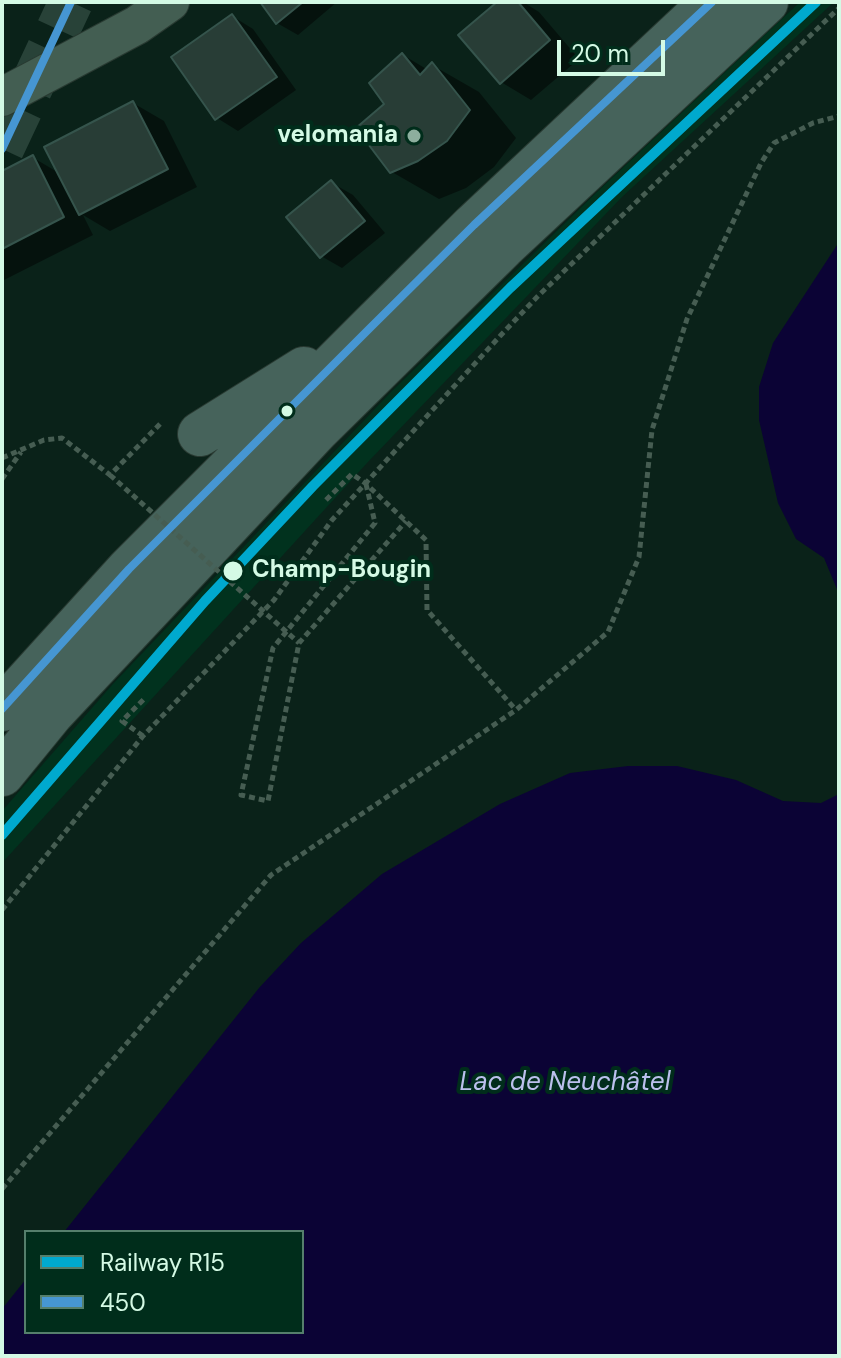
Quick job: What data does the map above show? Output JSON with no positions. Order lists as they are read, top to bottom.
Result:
{
  "water": ["Lac de Neuchâtel"],
  "places": ["velomania", "Champ-Bougin"],
  "lines": ["rail line R15", "transit line 450"],
  "legend": ["Railway R15", "450"],
  "scale_bar": "20 m"
}
